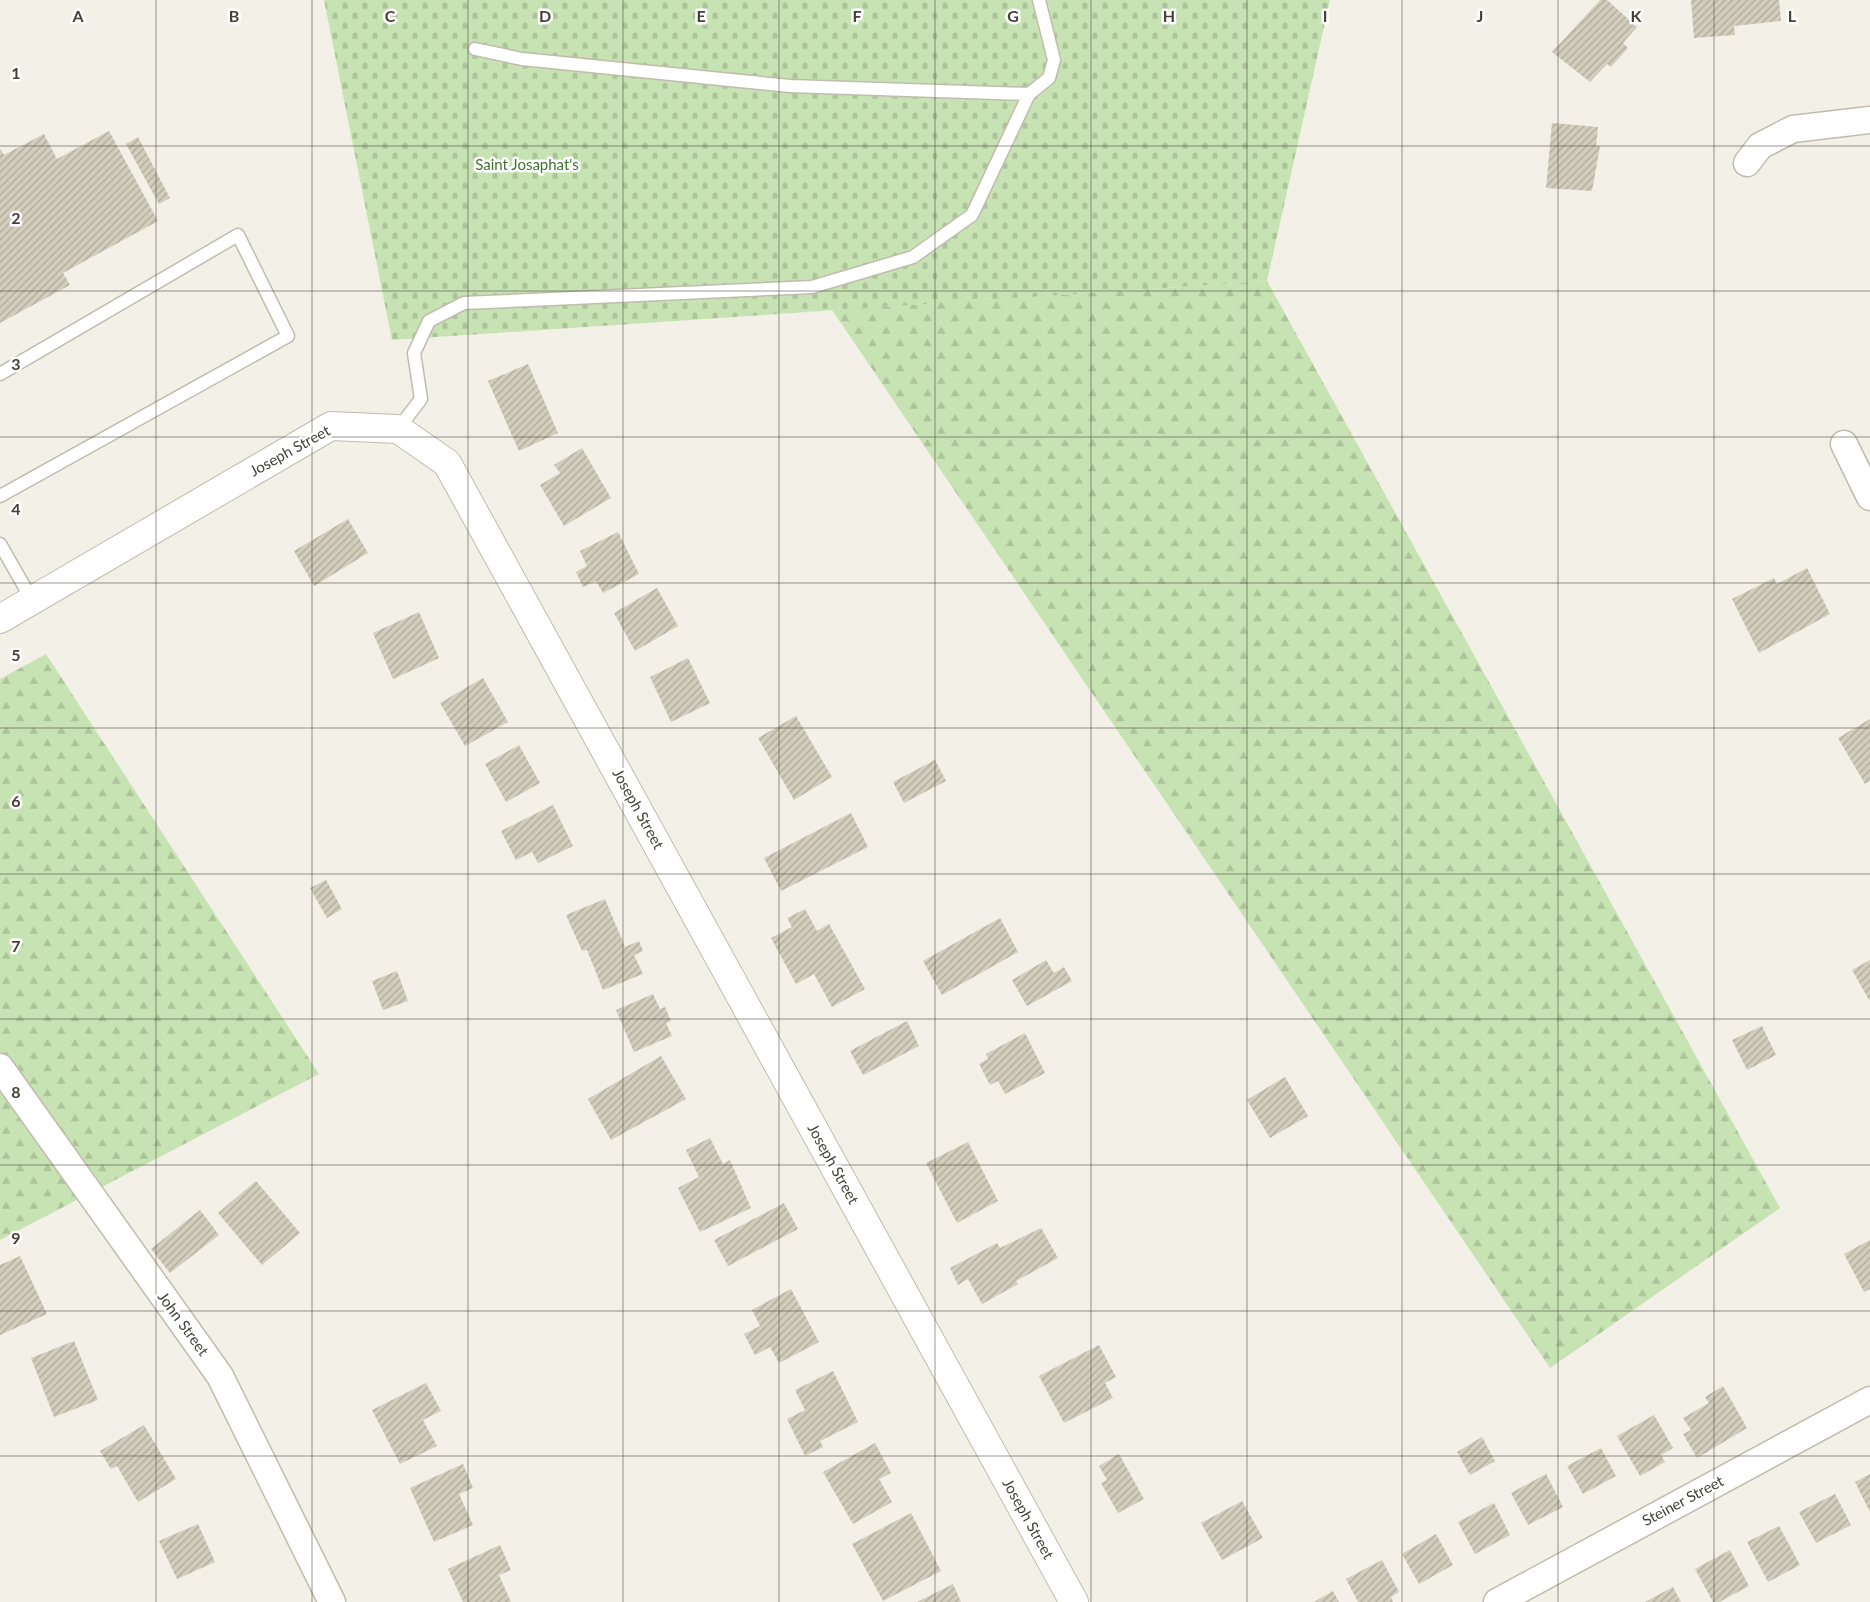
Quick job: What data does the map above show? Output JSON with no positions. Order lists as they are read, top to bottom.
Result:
{
  "streets": {
    "street": ["Joseph Street", "John Street", "Steiner Street"]
  },
  "parks": ["Saint Josaphat's"],
  "grid": {
    "columns": [
      "A",
      "B",
      "C",
      "D",
      "E",
      "F",
      "G",
      "H",
      "I",
      "J",
      "K",
      "L"
    ],
    "rows": [
      "1",
      "2",
      "3",
      "4",
      "5",
      "6",
      "7",
      "8",
      "9"
    ]
  }
}
